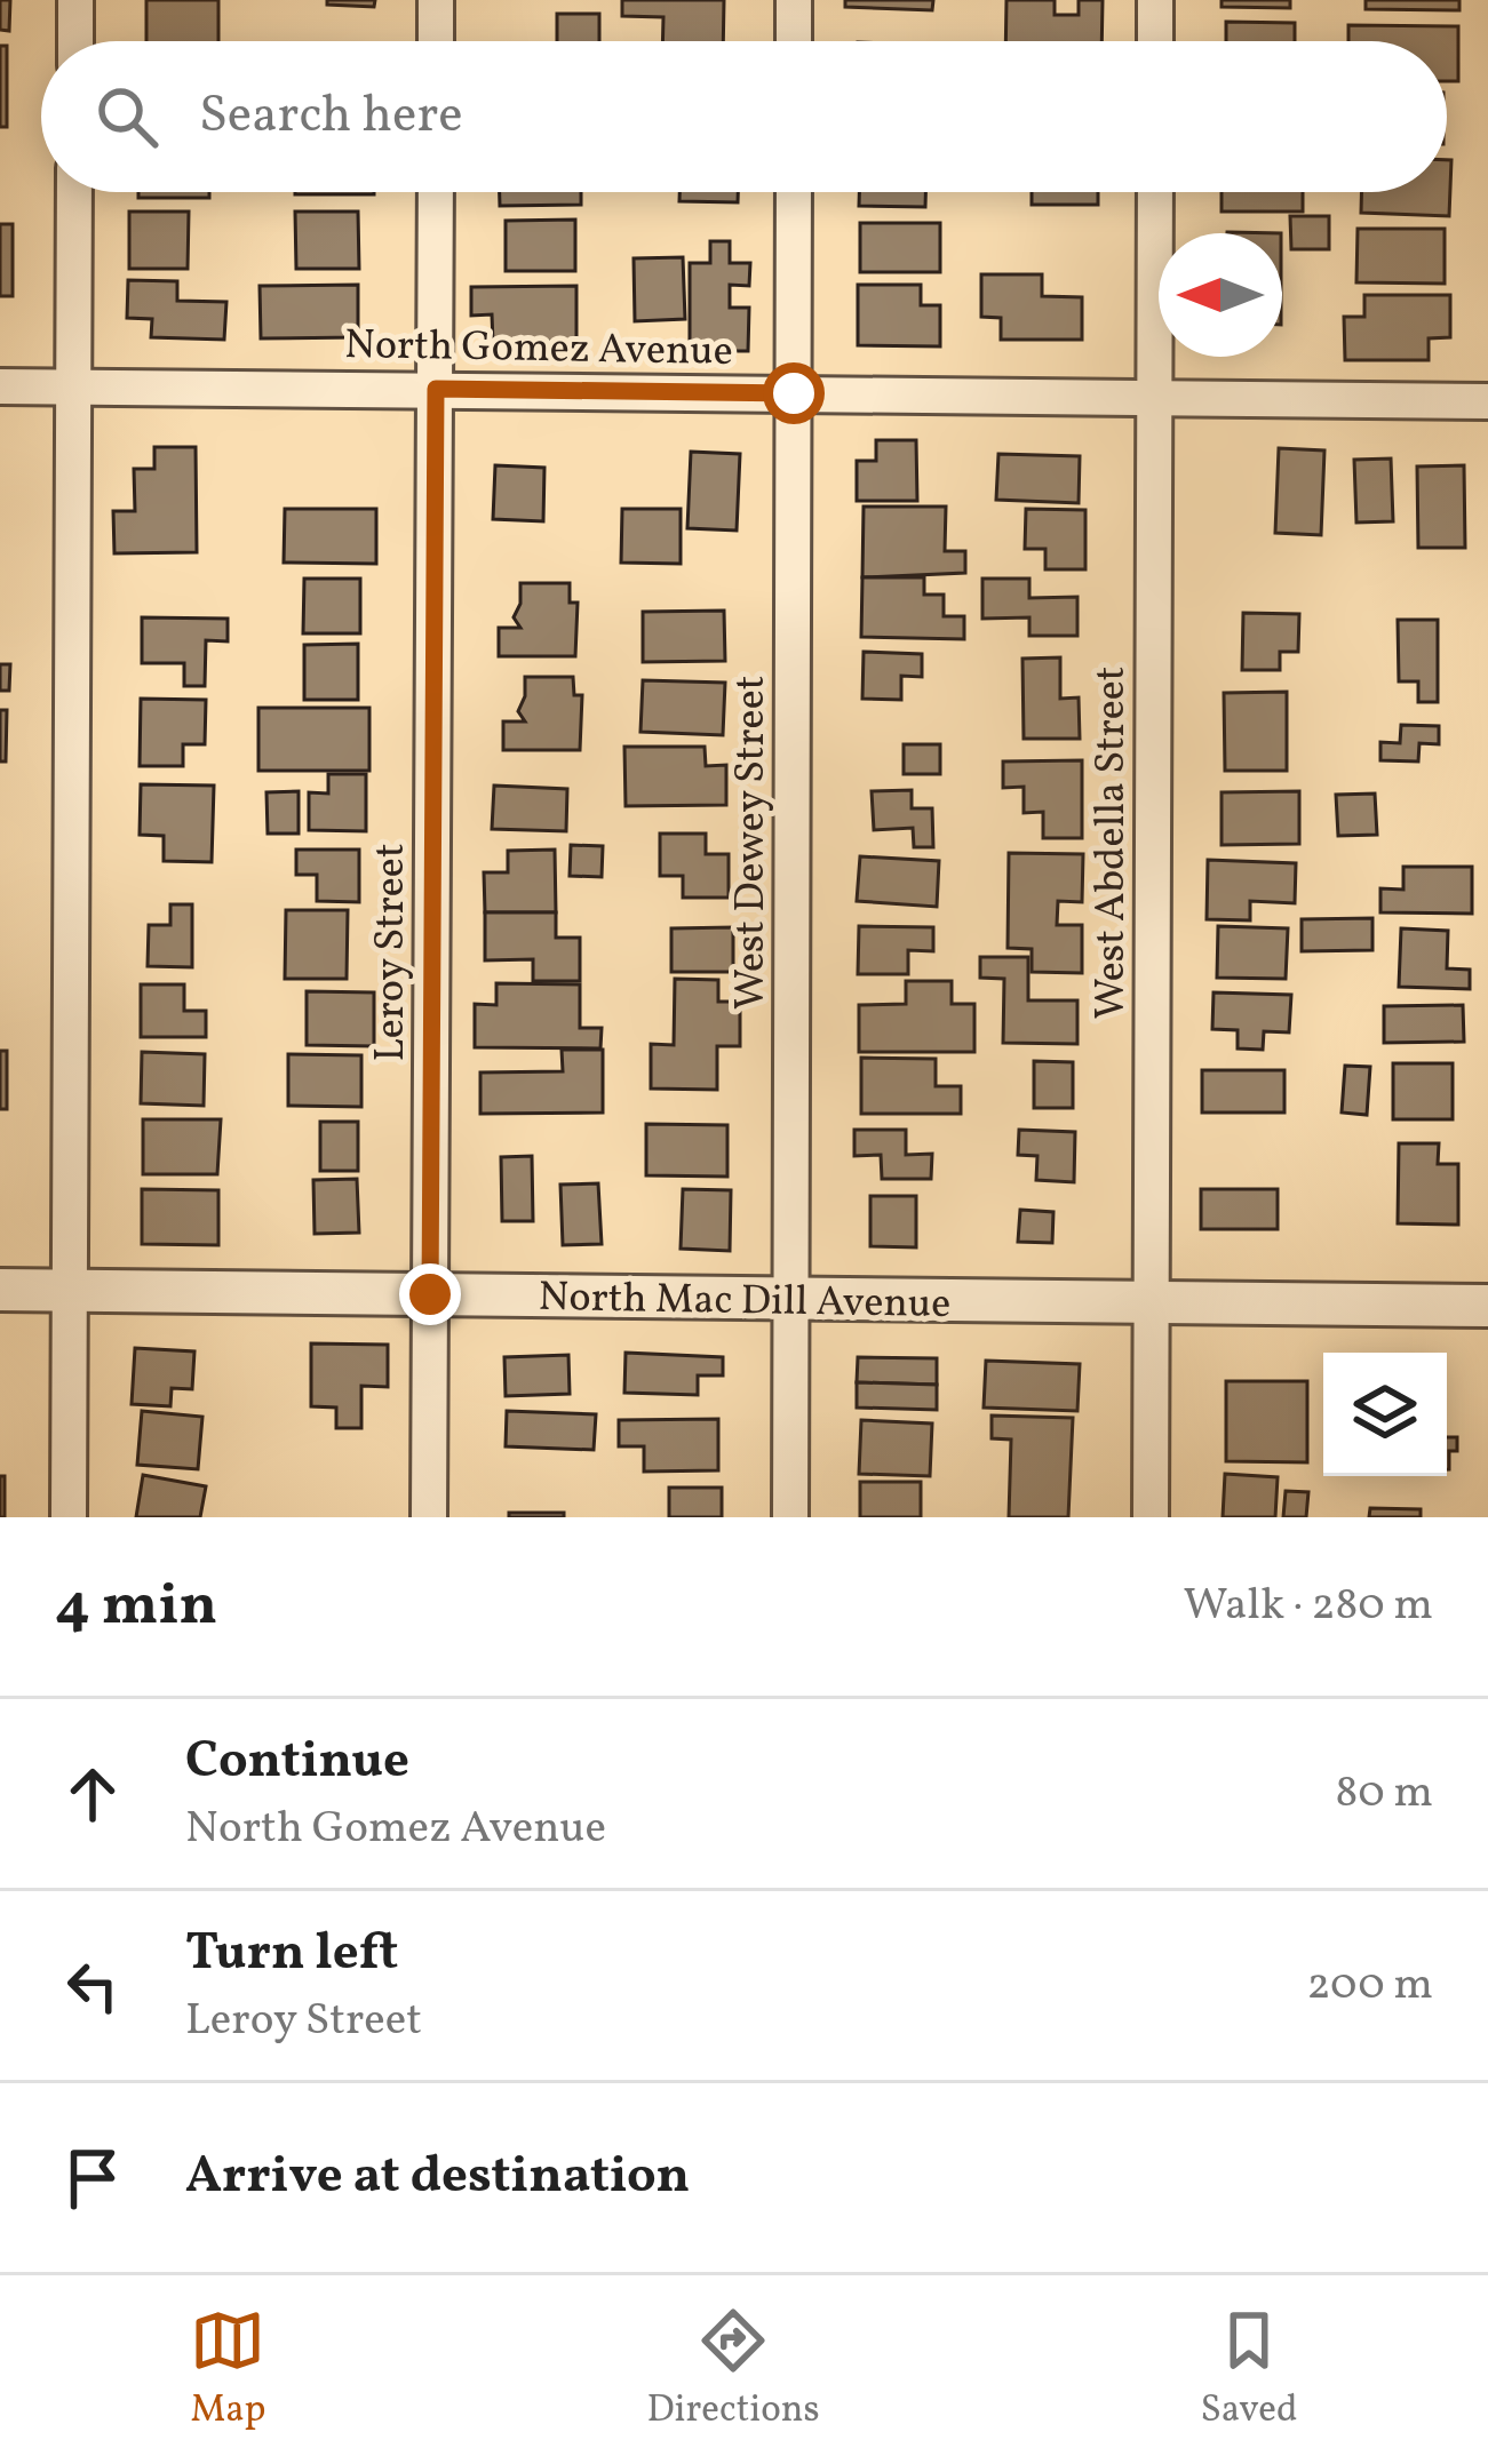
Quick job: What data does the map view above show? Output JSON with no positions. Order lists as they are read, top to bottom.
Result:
{
  "streets": {
    "street": [
      "North Gomez Avenue",
      "West Dewey Street",
      "West Abdella Street",
      "Leroy Street",
      "North Mac Dill Avenue"
    ]
  },
  "crossings": [
    ["North Gomez Avenue", "West Dewey Street"],
    ["North Gomez Avenue", "West Abdella Street"],
    ["North Gomez Avenue", "Leroy Street"],
    ["West Dewey Street", "North Mac Dill Avenue"],
    ["West Abdella Street", "North Mac Dill Avenue"],
    ["Leroy Street", "North Mac Dill Avenue"]
  ],
  "north": "left",
  "page": {
    "search": "Search here",
    "heading": ["4 min", "Walk · 280 m"],
    "list": [
      ["Continue", "North Gomez Avenue", "80 m"],
      ["Turn left", "Leroy Street", "200 m"],
      "Arrive at destination"
    ],
    "nav": ["Map", "Directions", "Saved"]
  }
}
